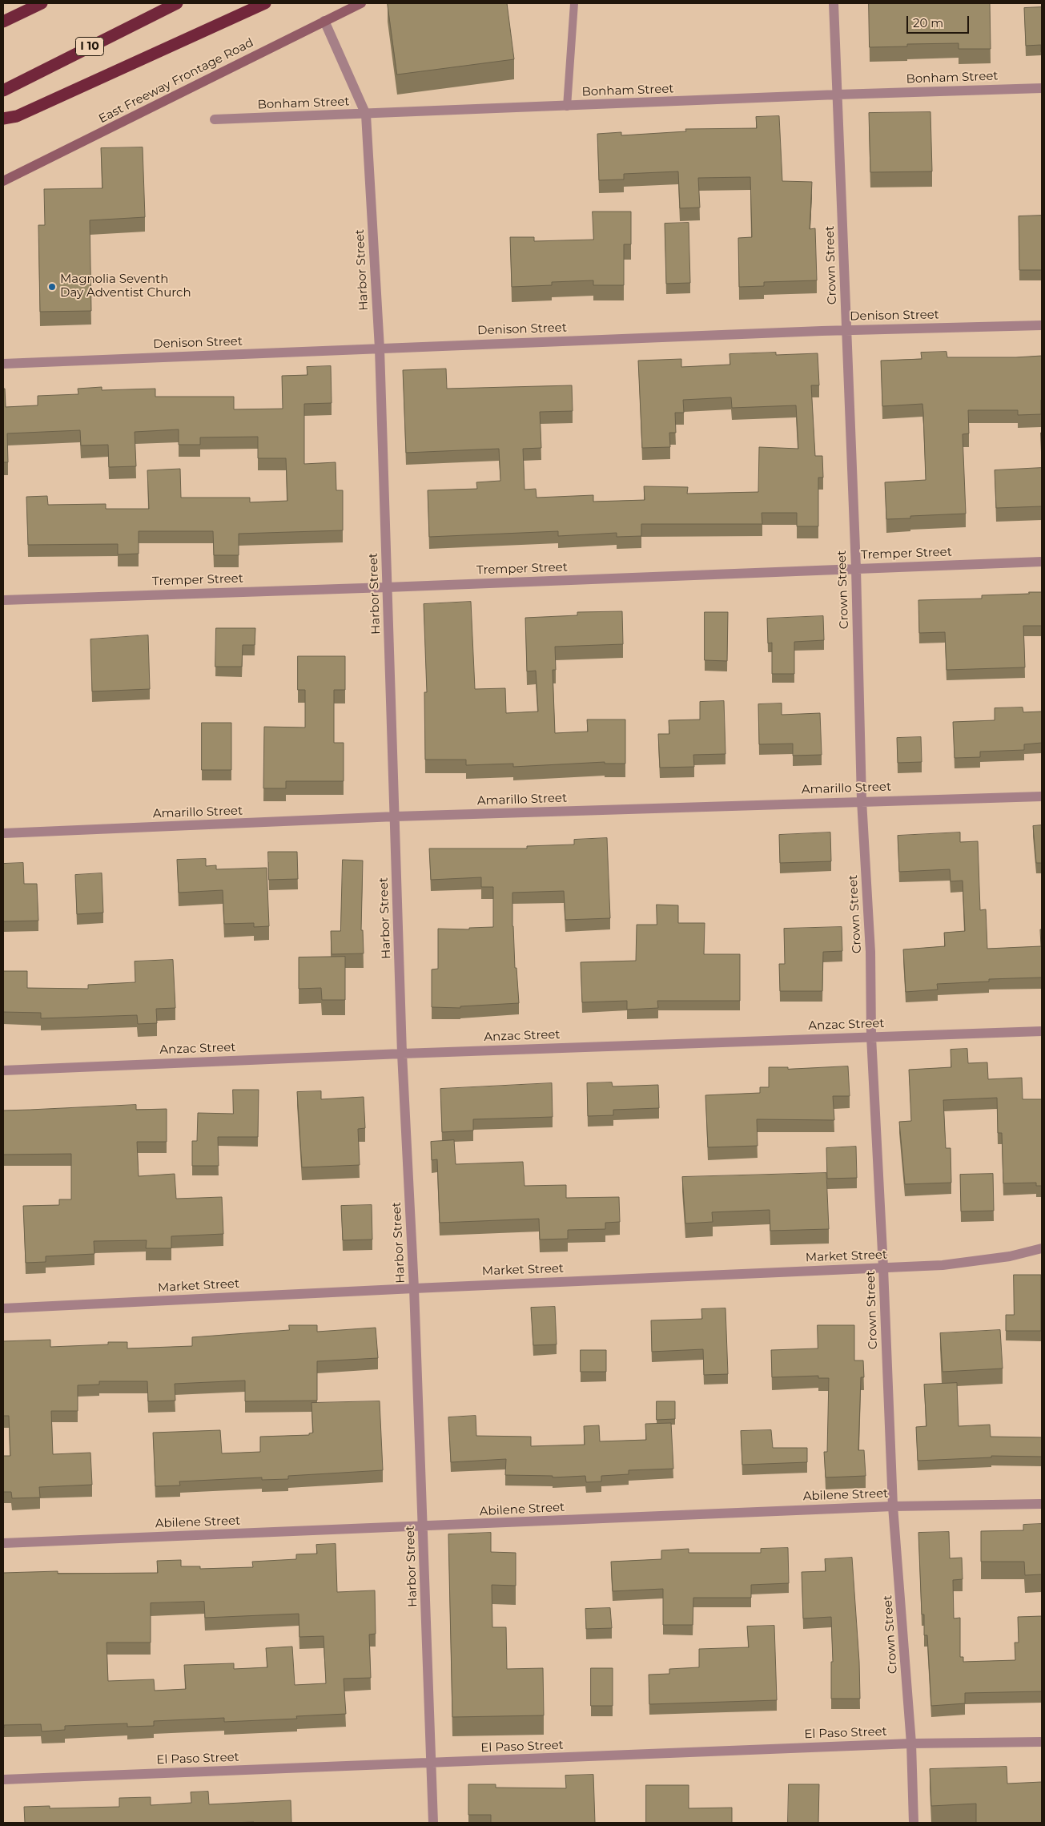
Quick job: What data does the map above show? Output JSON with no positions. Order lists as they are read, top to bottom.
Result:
{
  "streets": {
    "highway": ["I 10"],
    "main road": ["East Freeway Frontage Road"],
    "street": [
      "Bonham Street",
      "Crown Street",
      "Harbor Street",
      "Denison Street",
      "Tremper Street",
      "Amarillo Street",
      "Anzac Street",
      "Market Street",
      "Abilene Street",
      "El Paso Street"
    ]
  },
  "crossings": [
    ["Bonham Street", "Crown Street"],
    ["Bonham Street", "Harbor Street"],
    ["East Freeway Frontage Road", "Harbor Street"],
    ["Crown Street", "Denison Street"],
    ["Crown Street", "Tremper Street"],
    ["Crown Street", "Amarillo Street"],
    ["Crown Street", "Anzac Street"],
    ["Crown Street", "Market Street"],
    ["Crown Street", "Abilene Street"],
    ["Crown Street", "El Paso Street"],
    ["Harbor Street", "Denison Street"],
    ["Harbor Street", "Tremper Street"],
    ["Harbor Street", "Amarillo Street"],
    ["Harbor Street", "Anzac Street"],
    ["Harbor Street", "Market Street"],
    ["Harbor Street", "Abilene Street"],
    ["Harbor Street", "El Paso Street"]
  ],
  "places": ["Magnolia Seventh Day Adventist Church"],
  "scale_bar": "20 m"
}
